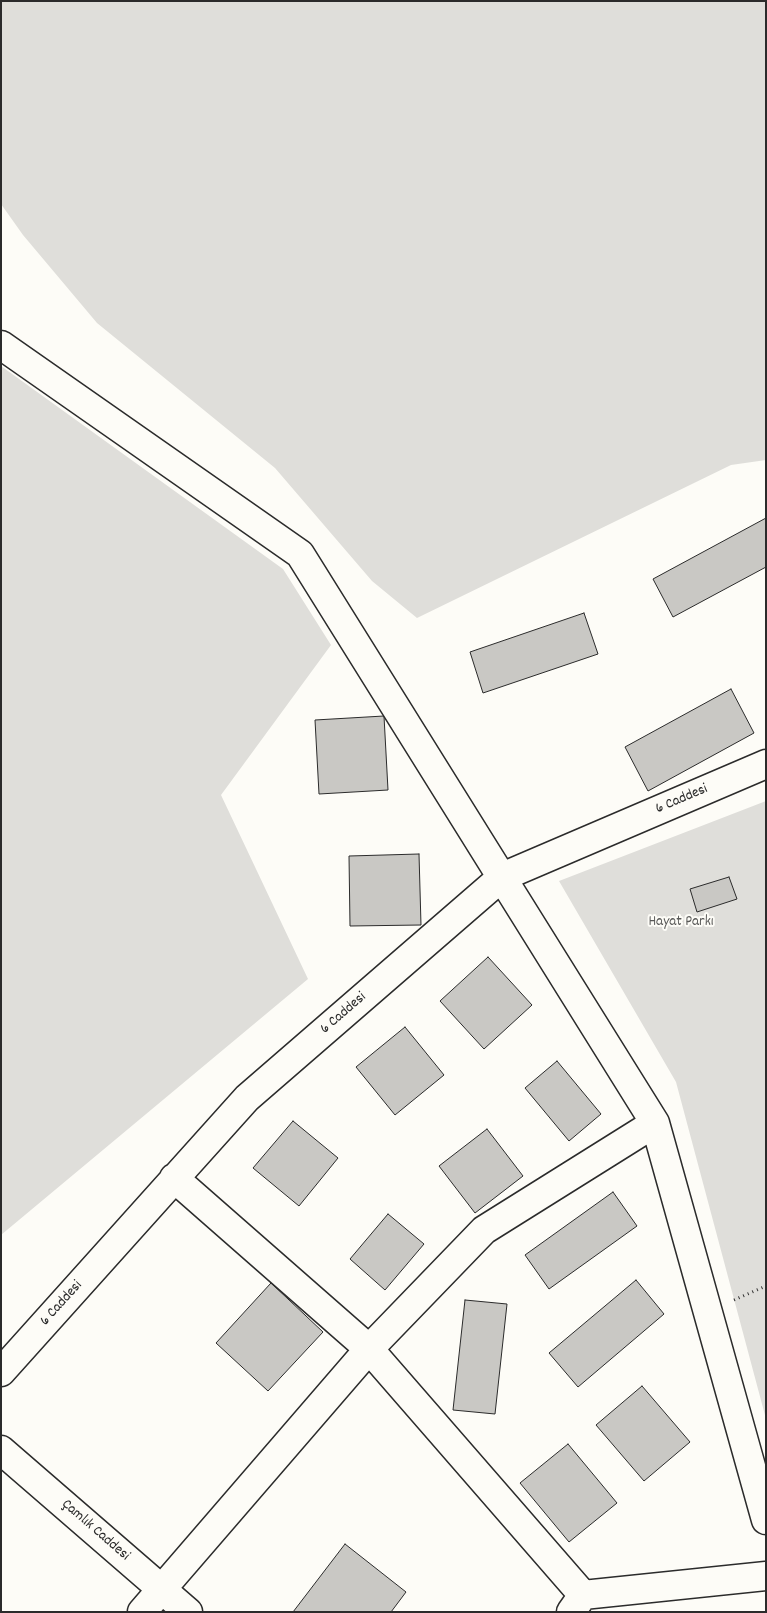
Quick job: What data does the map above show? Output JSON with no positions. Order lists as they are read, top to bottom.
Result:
{
  "streets": {
    "street": ["6 Caddesi", "Çamlık Caddesi"]
  },
  "parks": ["Hayat Parkı"]
}
